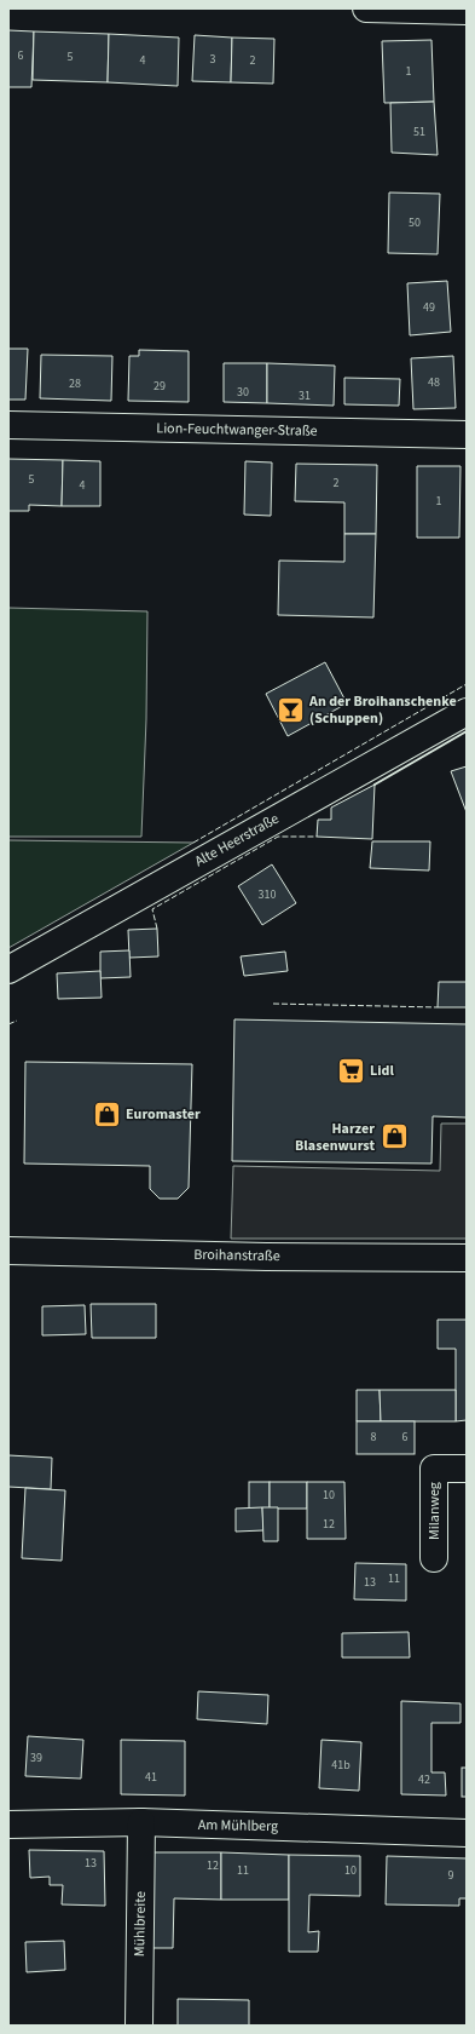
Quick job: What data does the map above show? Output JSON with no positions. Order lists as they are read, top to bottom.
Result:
{
  "streets": {
    "street": [
      "Lion-Feuchtwanger-Straße",
      "Alte Heerstraße",
      "Broihanstraße",
      "Milanweg",
      "Am Mühlberg",
      "Mühlbreite"
    ]
  },
  "crossings": [
    ["Am Mühlberg", "Mühlbreite"]
  ],
  "places": {
    "bar": ["An der Broihanschenke (Schuppen)"],
    "supermarket": ["Lidl"],
    "shop": ["Euromaster", "Harzer Blasenwurst"]
  },
  "house_numbers": [
    "6",
    "5",
    "3",
    "4",
    "2",
    "1",
    "51",
    "50",
    "49",
    "48",
    "28",
    "29",
    "30",
    "31",
    "5",
    "2",
    "4",
    "1",
    "310",
    "8",
    "6",
    "10",
    "12",
    "11",
    "13",
    "39",
    "41b",
    "41",
    "42",
    "13",
    "12",
    "11",
    "10",
    "9"
  ]
}
